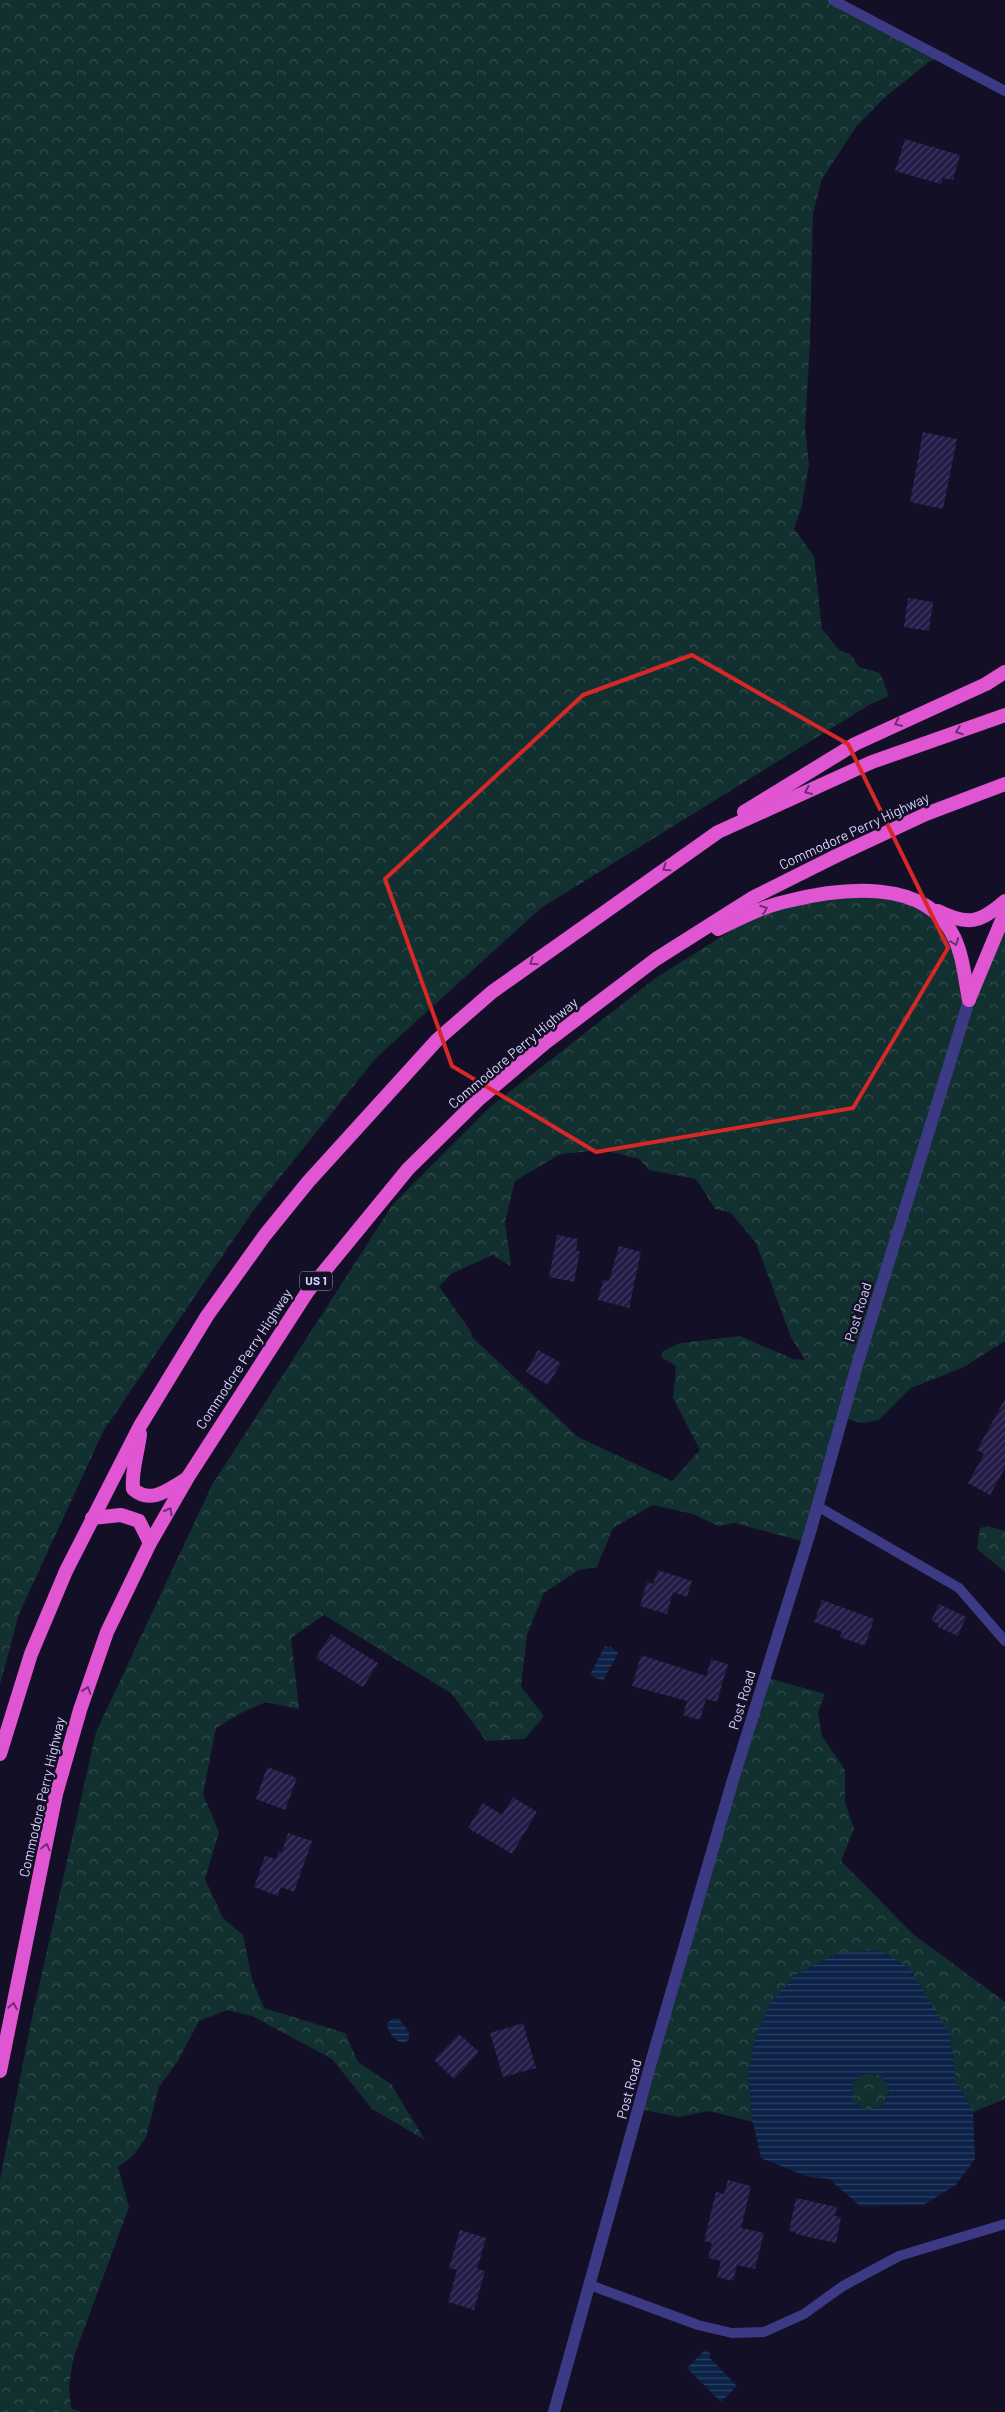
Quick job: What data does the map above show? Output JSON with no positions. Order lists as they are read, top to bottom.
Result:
{
  "streets": {
    "highway": ["Commodore Perry Highway", "US 1"],
    "street": ["Post Road"]
  }
}
